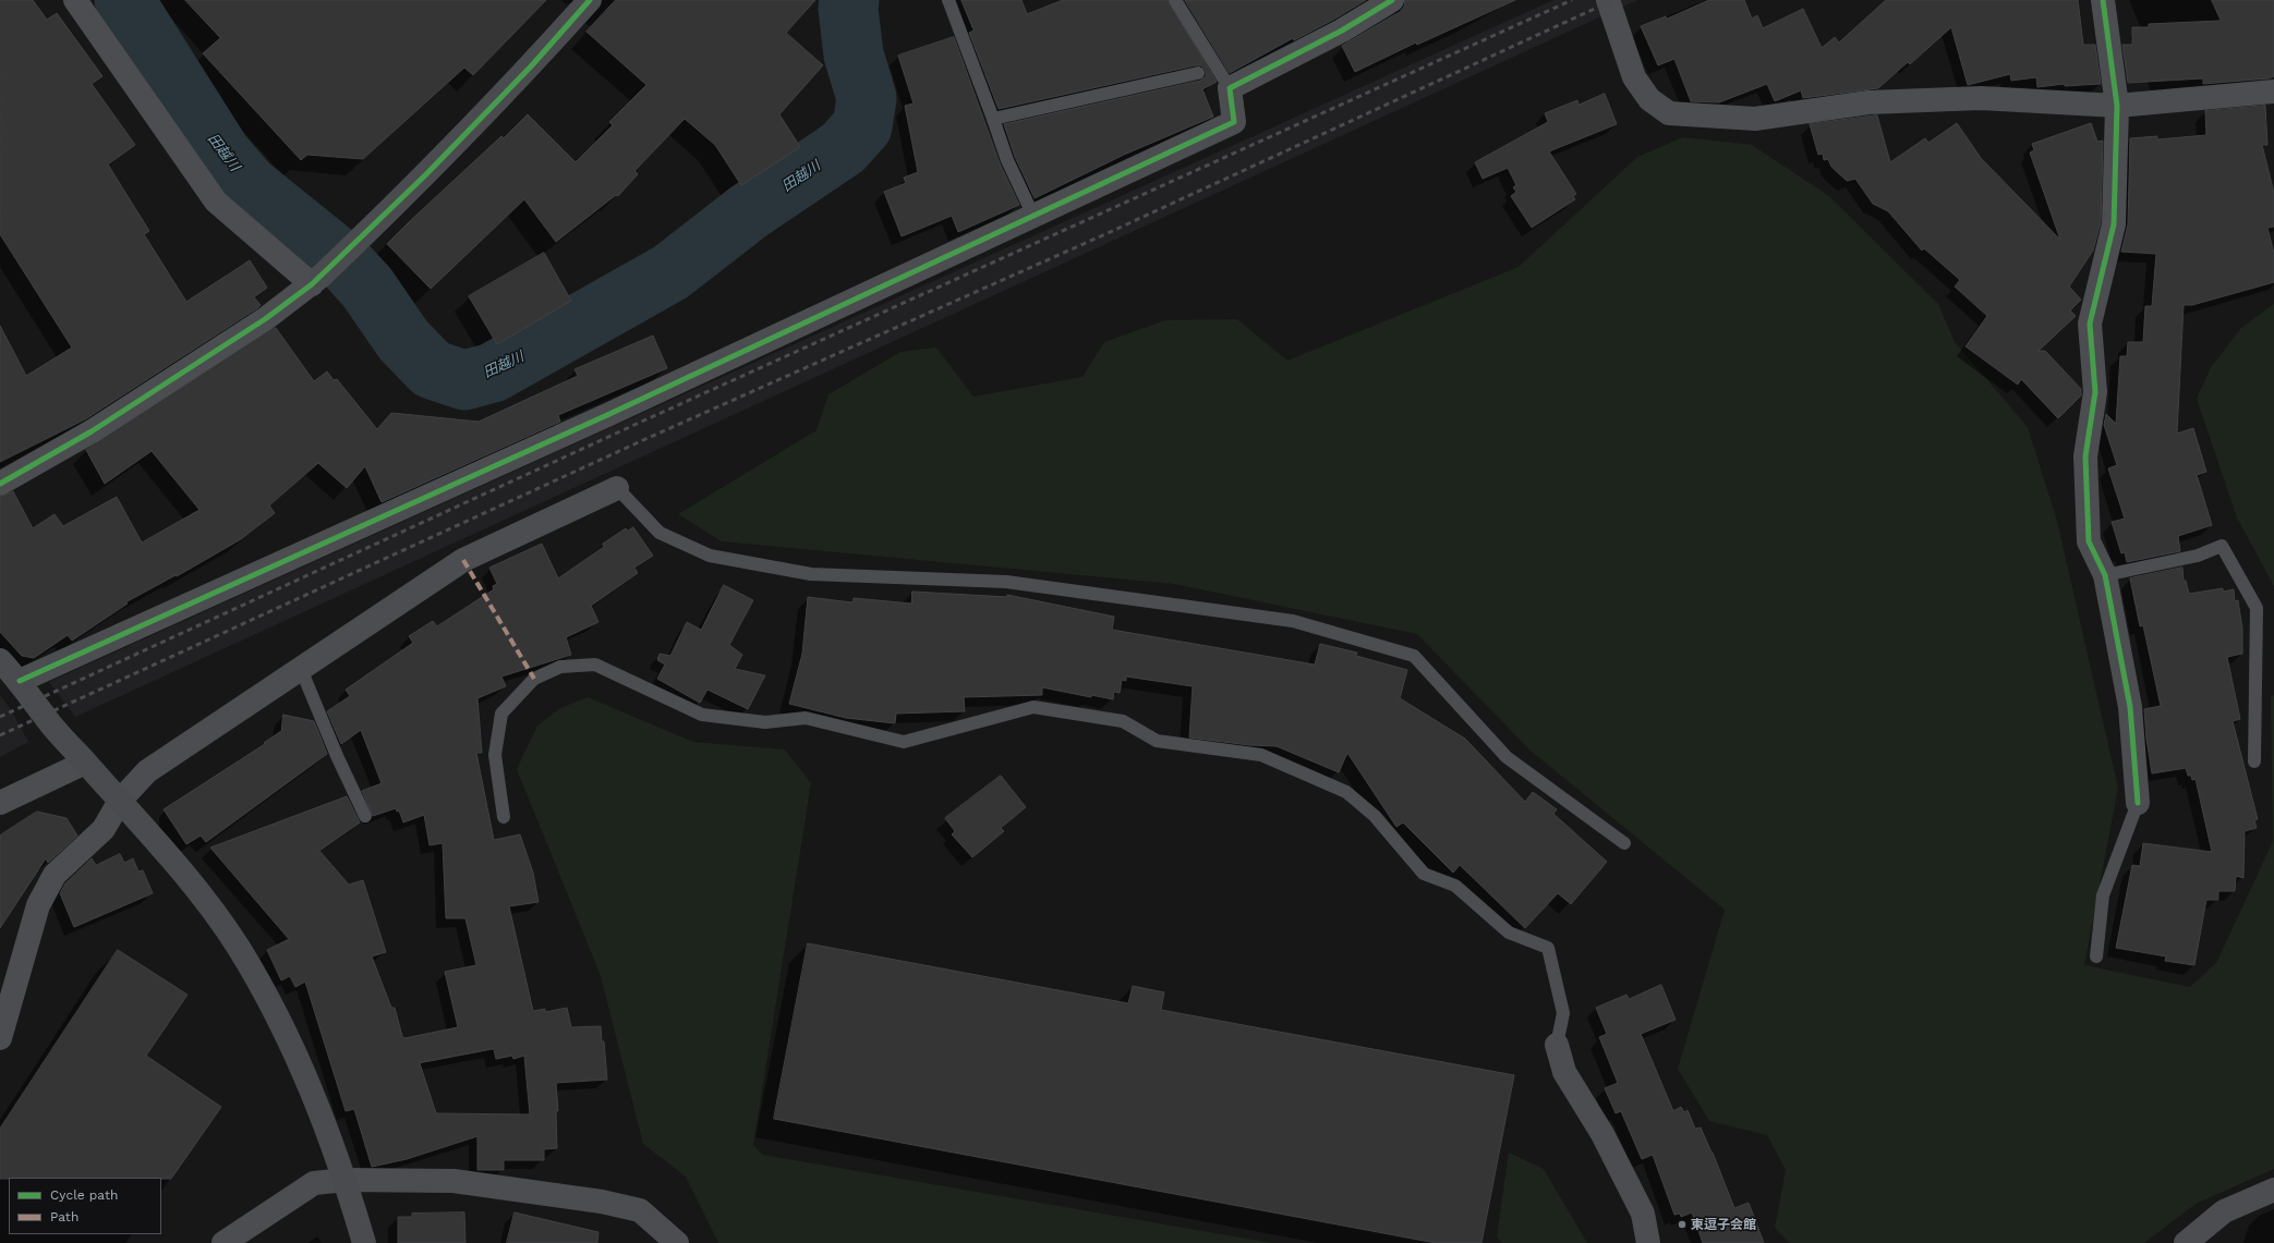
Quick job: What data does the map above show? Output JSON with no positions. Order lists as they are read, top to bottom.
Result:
{
  "water": ["田越川"],
  "places": ["東逗子会館"],
  "legend": ["Cycle path", "Path"]
}
